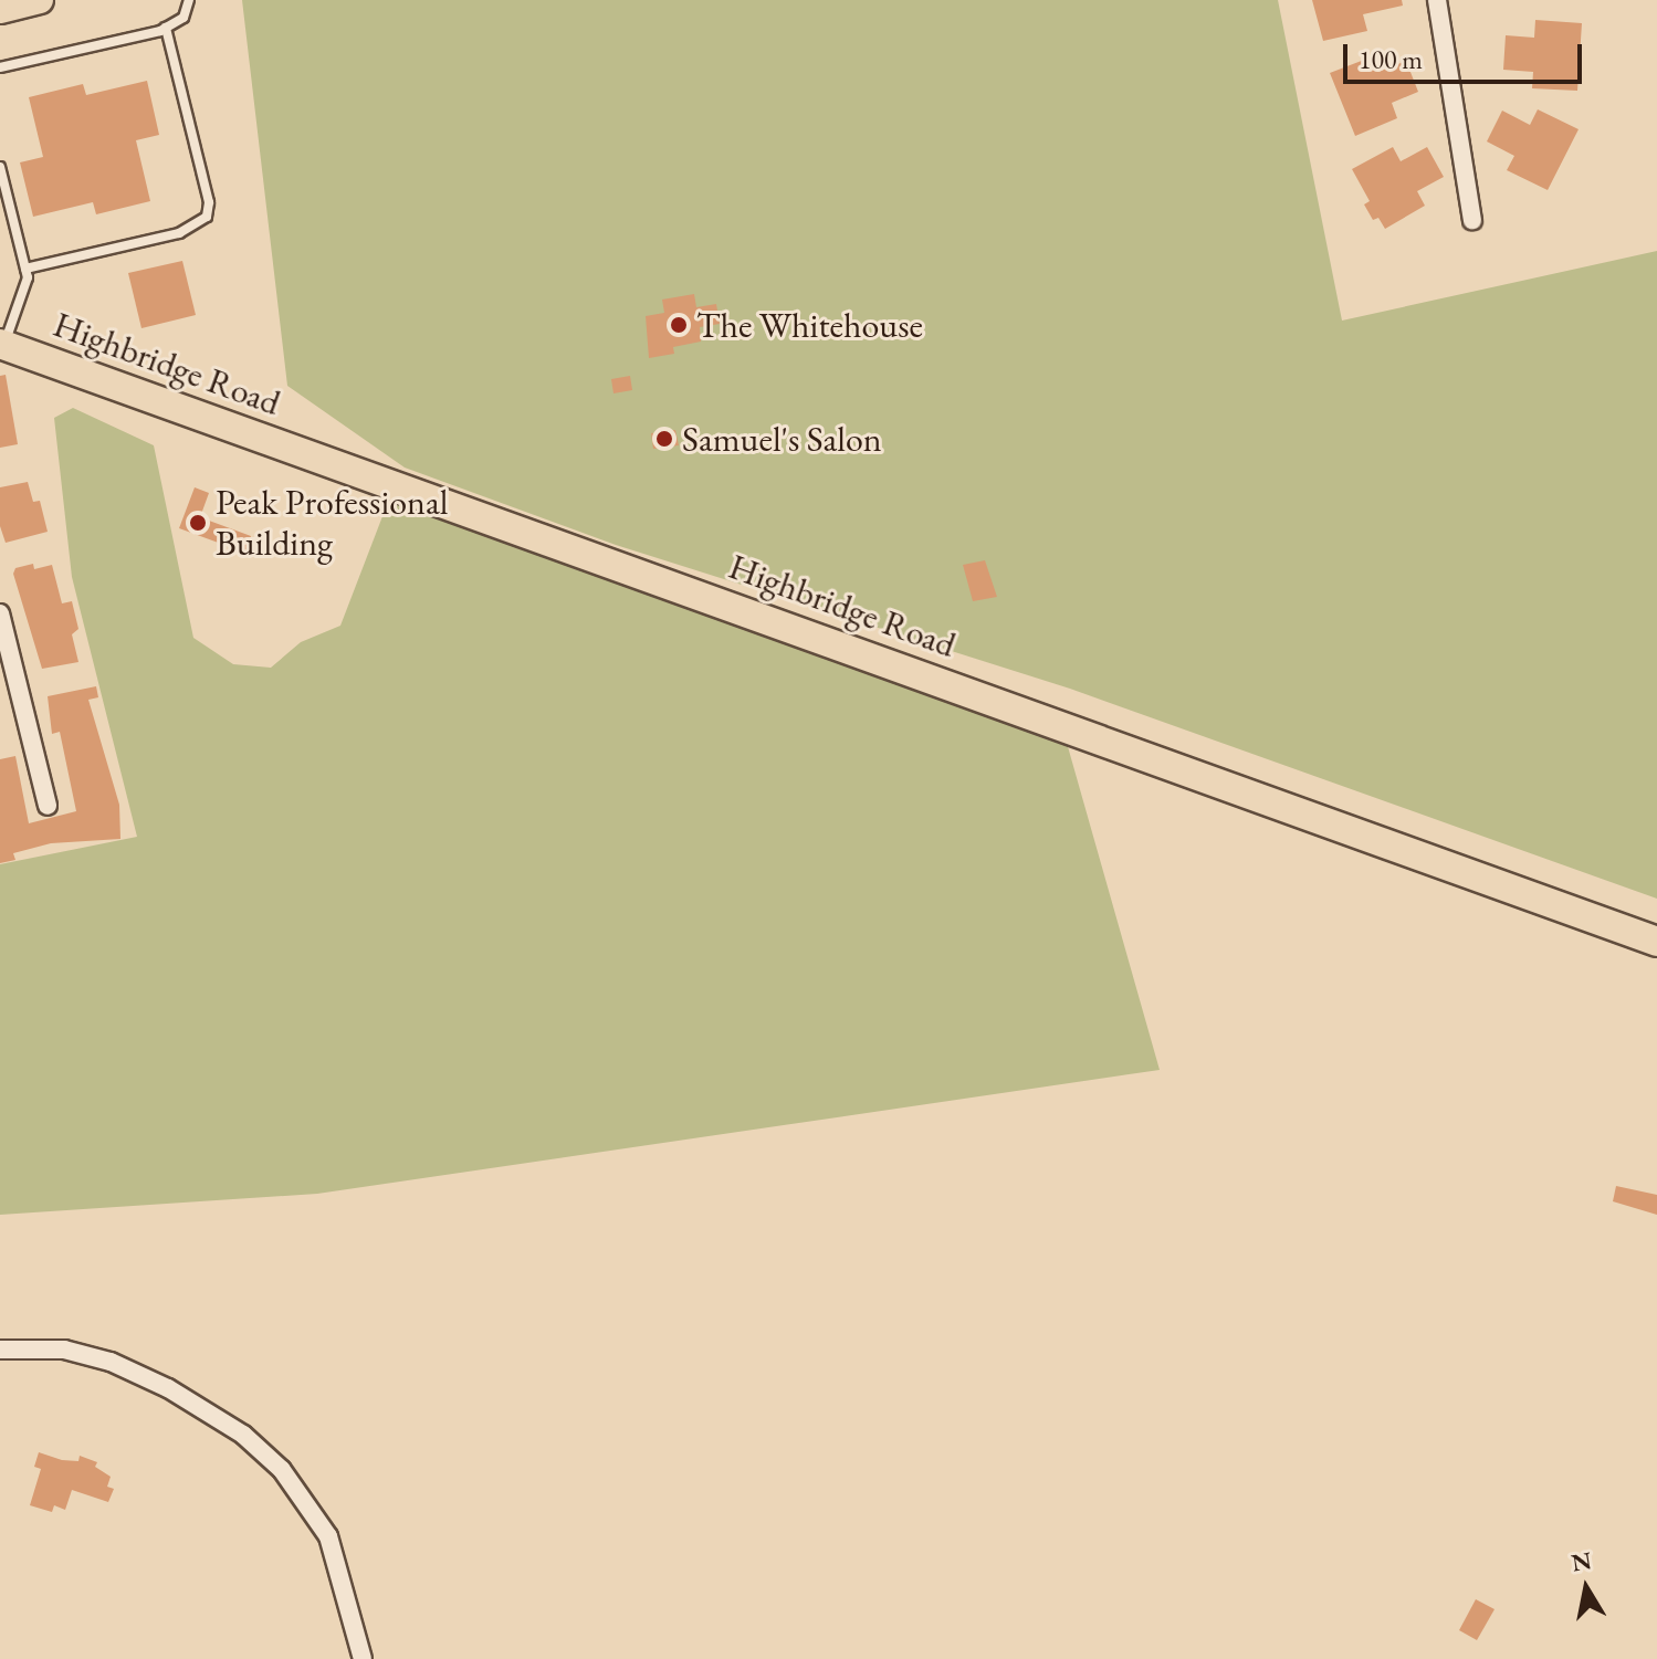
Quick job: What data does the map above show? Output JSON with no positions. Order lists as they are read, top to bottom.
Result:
{
  "streets": {
    "highway": ["Highbridge Road"]
  },
  "places": ["The Whitehouse", "Samuel's Salon", "Peak Professional Building"],
  "scale_bar": "100 m",
  "north": "top"
}
